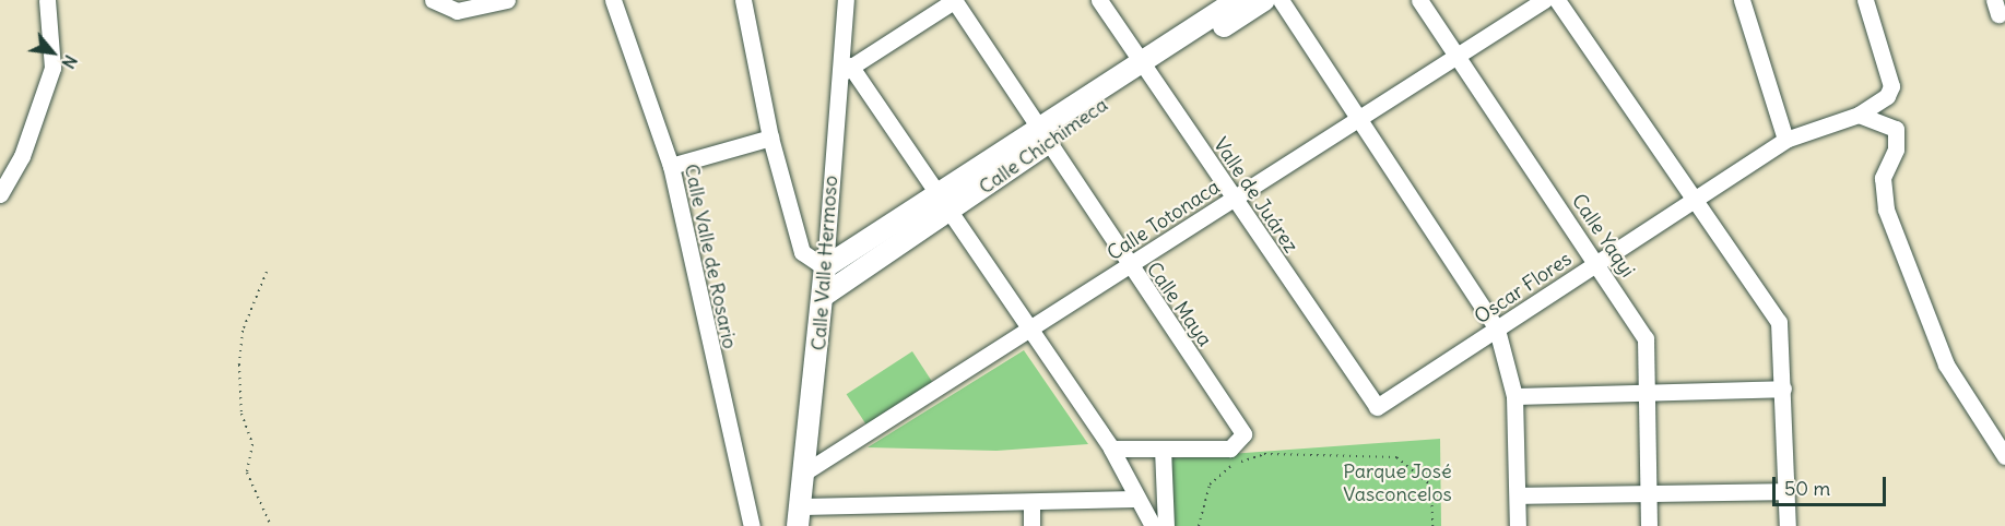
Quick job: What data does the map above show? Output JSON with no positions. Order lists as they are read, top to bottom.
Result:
{
  "streets": {
    "main road": ["Calle Chichimeca", "Calle Valle Hermoso"],
    "street": [
      "Valle de Juárez",
      "Calle Totonaca",
      "Calle Yaqyi",
      "Calle Valle de Rosario",
      "Oscar Flores",
      "Calle Maya"
    ]
  },
  "crossings": [
    ["Calle Chichimeca", "Valle de Juárez"],
    ["Calle Chichimeca", "Calle Valle Hermoso"],
    ["Calle Chichimeca", "Calle Maya"],
    ["Valle de Juárez", "Calle Totonaca"],
    ["Valle de Juárez", "Oscar Flores"],
    ["Calle Totonaca", "Calle Yaqyi"],
    ["Calle Totonaca", "Calle Valle Hermoso"],
    ["Calle Totonaca", "Calle Maya"],
    ["Calle Yaqyi", "Oscar Flores"]
  ],
  "parks": ["Parque José Vasconcelos"],
  "scale_bar": "50 m",
  "north": "bottom right"
}
